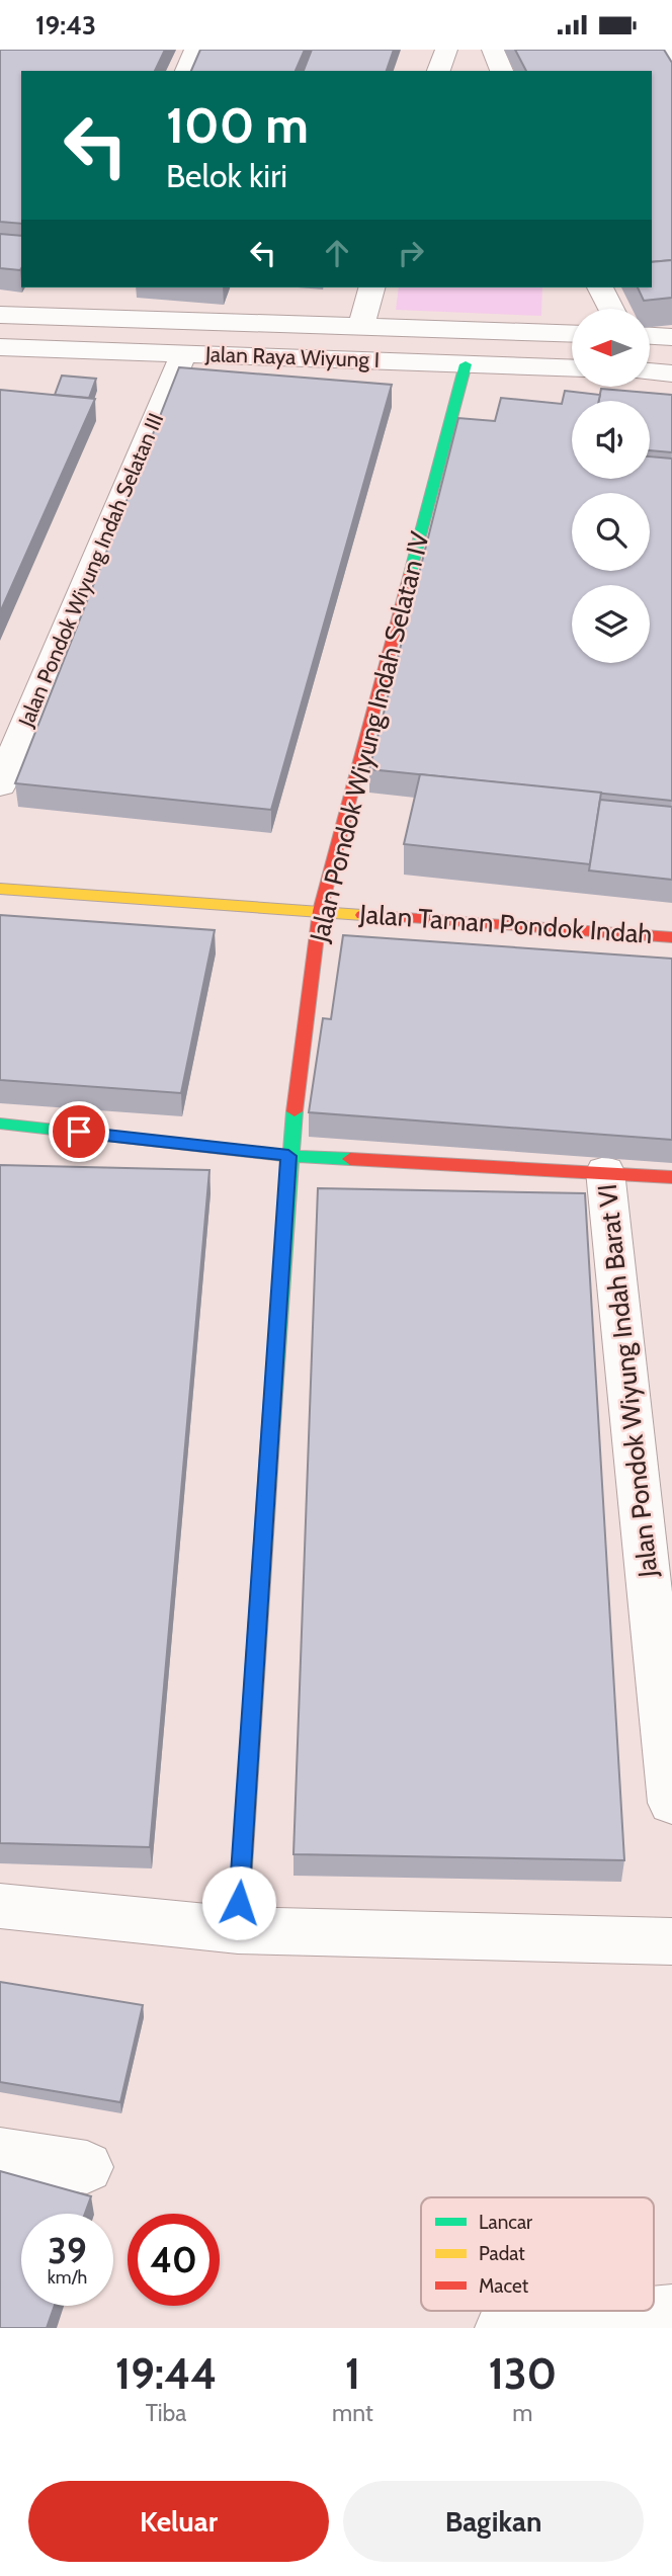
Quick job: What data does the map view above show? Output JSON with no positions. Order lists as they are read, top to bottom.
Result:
{
  "streets": {
    "street": [
      "Jalan Raya Wiyung I",
      "Jalan Pondok Wiyung Indah Selatan III",
      "Jalan Pondok Wiyung Indah Selatan IV",
      "Jalan Taman Pondok Indah",
      "Jalan Pondok Wiyung Indah Barat VI"
    ]
  },
  "crossings": [
    ["Jalan Raya Wiyung I", "Jalan Pondok Wiyung Indah Selatan III"],
    ["Jalan Raya Wiyung I", "Jalan Pondok Wiyung Indah Selatan IV"],
    ["Jalan Pondok Wiyung Indah Selatan IV", "Jalan Taman Pondok Indah"]
  ],
  "legend": ["Lancar", "Padat", "Macet"],
  "north": "left",
  "page": {
    "status": "19:43",
    "turn": ["100 m", "Belok kiri"],
    "speed": "39 km/h",
    "limit": "40",
    "eta": [
      "19:44",
      "Tiba",
      "1",
      "mnt",
      "130",
      "m"
    ],
    "buttons": ["Keluar", "Bagikan"]
  }
}
